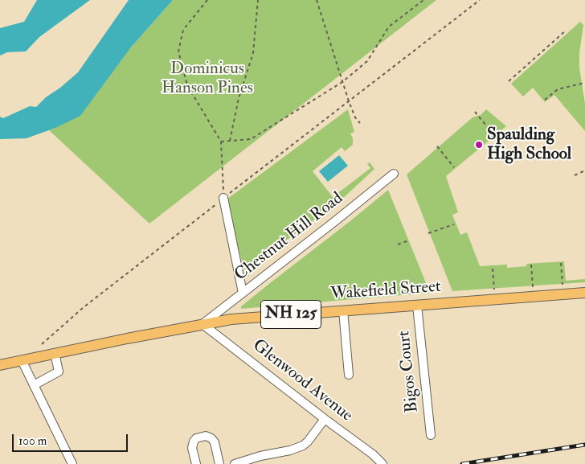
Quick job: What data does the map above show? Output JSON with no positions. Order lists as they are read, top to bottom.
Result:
{
  "streets": {
    "main road": ["Wakefield Street", "NH 125"],
    "street": ["Chestnut Hill Road", "Bigos Court", "Glenwood Avenue"]
  },
  "crossings": [
    ["Chestnut Hill Road", "Wakefield Street"],
    ["Chestnut Hill Road", "Glenwood Avenue"],
    ["Wakefield Street", "Bigos Court"],
    ["Wakefield Street", "Glenwood Avenue"]
  ],
  "parks": ["Dominicus Hanson Pines"],
  "places": ["Spaulding High School"],
  "scale_bar": "100 m"
}
